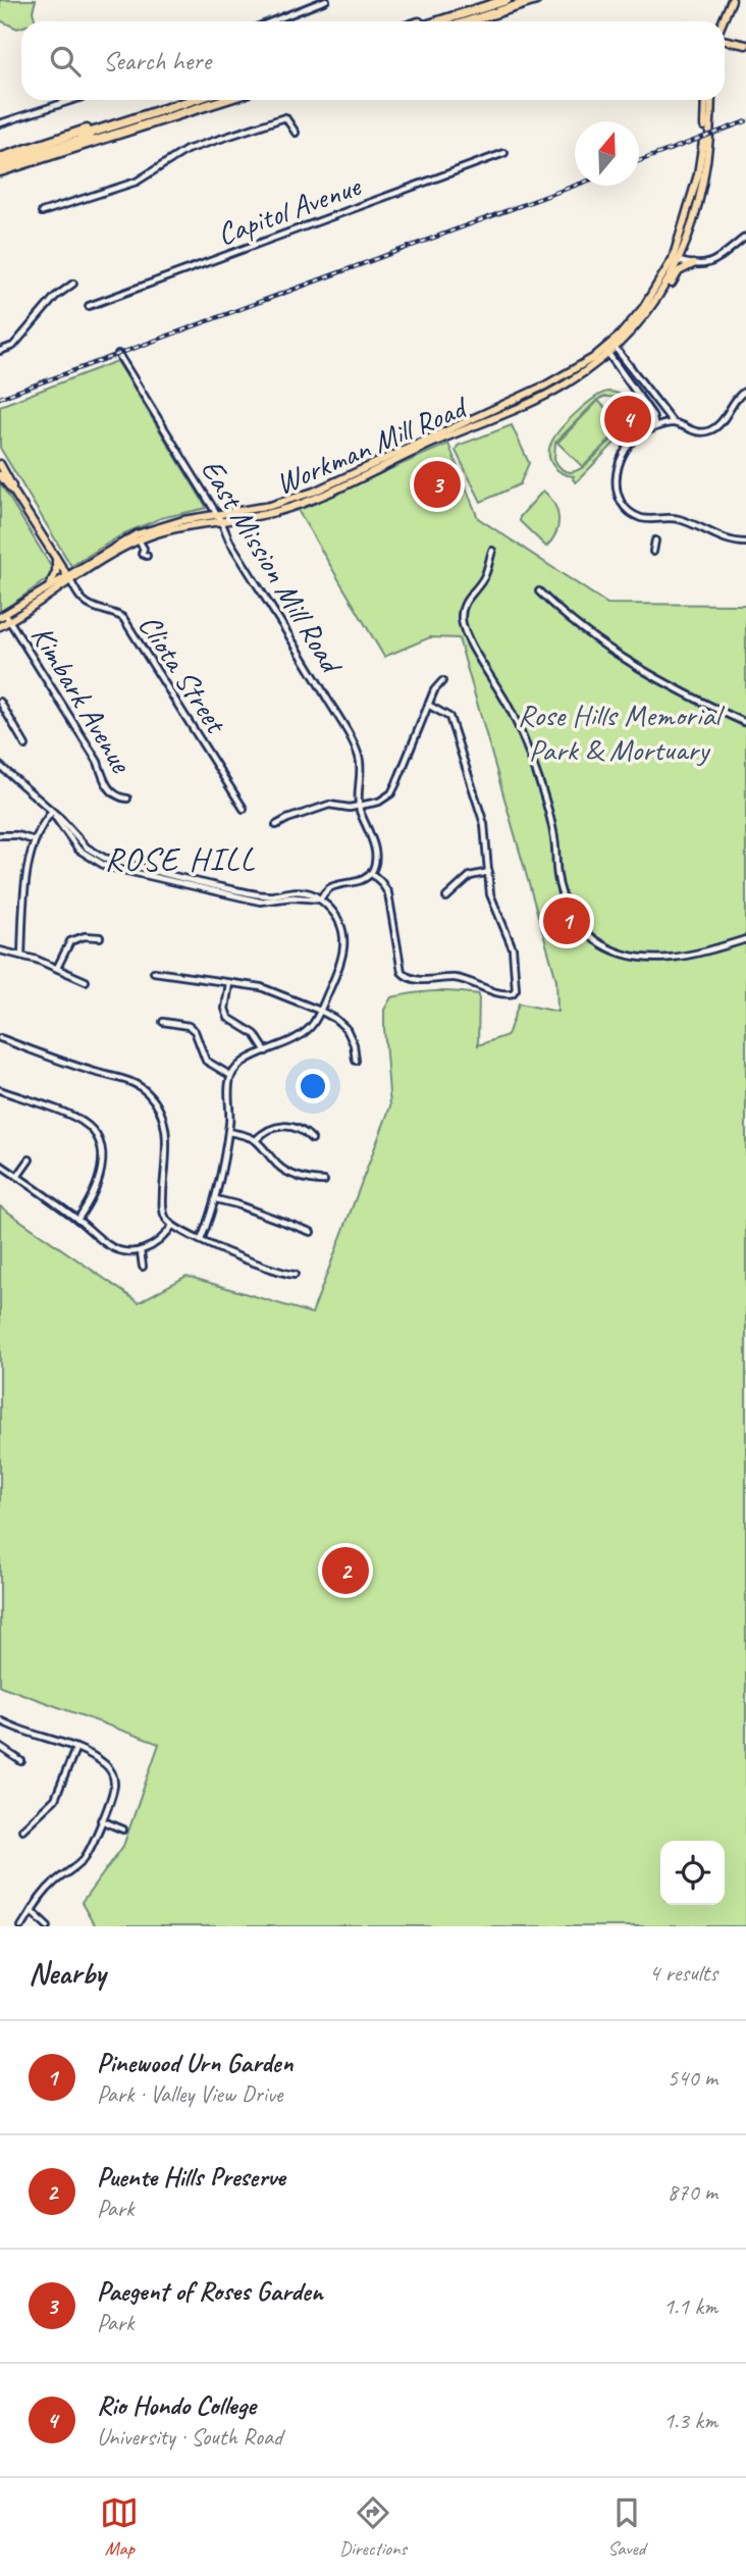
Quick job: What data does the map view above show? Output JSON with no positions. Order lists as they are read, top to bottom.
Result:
{
  "streets": {
    "main road": ["Workman Mill Road"],
    "street": [
      "Capitol Avenue",
      "East Mission Mill Road",
      "Cliota Street",
      "Kimbark Avenue"
    ]
  },
  "crossings": [
    ["Workman Mill Road", "East Mission Mill Road"],
    ["Workman Mill Road", "Cliota Street"],
    ["Workman Mill Road", "Kimbark Avenue"]
  ],
  "districts": ["ROSE HILL"],
  "parks": ["Rose Hills Memorial Park & Mortuary"],
  "north": "top",
  "page": {
    "search": "Search here",
    "pins": [
      "4",
      "3",
      "1",
      "2"
    ],
    "heading": ["Nearby", "4 results"],
    "list": [
      {
        "mark": "1",
        "name": "Pinewood Urn Garden",
        "note": "Park · Valley View Drive",
        "value": "540 m"
      },
      {
        "mark": "2",
        "name": "Puente Hills Preserve",
        "note": "Park",
        "value": "870 m"
      },
      {
        "mark": "3",
        "name": "Paegent of Roses Garden",
        "note": "Park",
        "value": "1.1 km"
      },
      {
        "mark": "4",
        "name": "Rio Hondo College",
        "note": "University · South Road",
        "value": "1.3 km"
      }
    ],
    "nav": ["Map", "Directions", "Saved"]
  }
}
